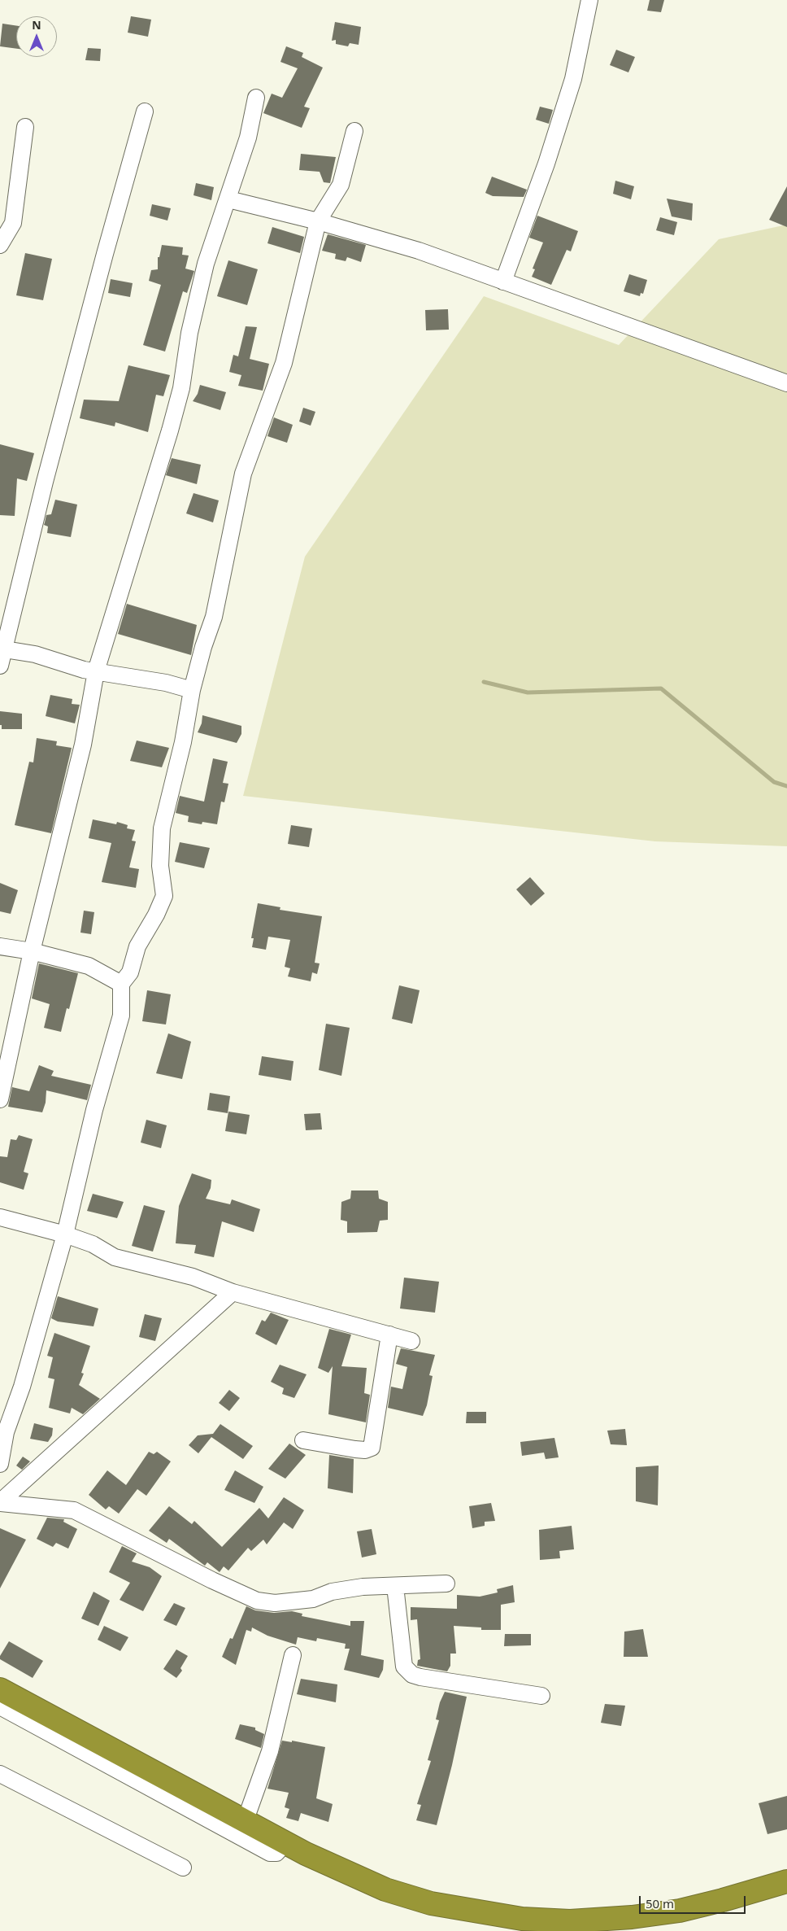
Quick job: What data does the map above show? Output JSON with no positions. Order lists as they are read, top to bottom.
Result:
{
  "scale_bar": "50 m",
  "north": "top"
}
